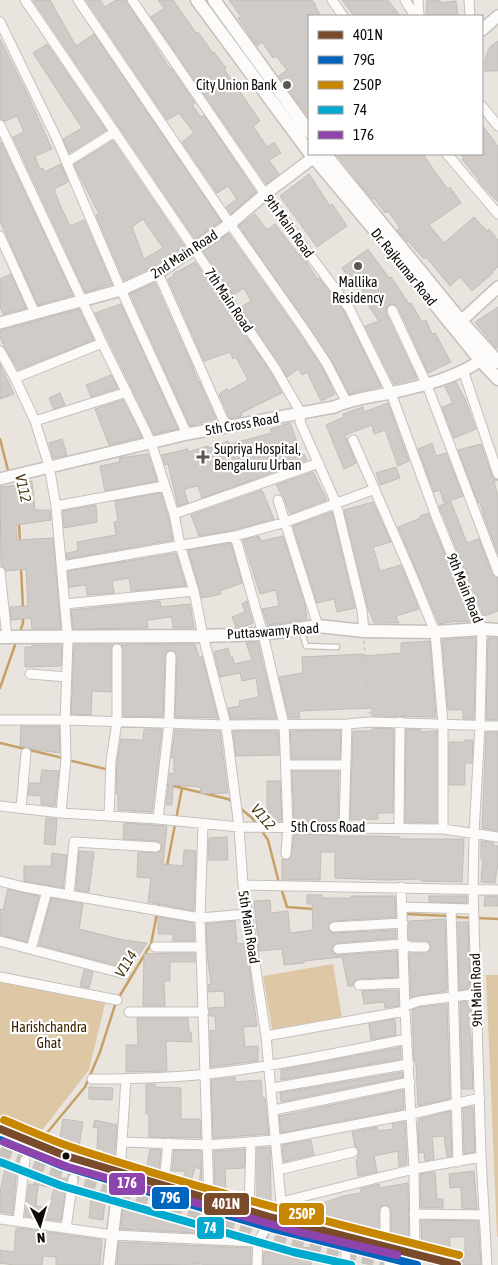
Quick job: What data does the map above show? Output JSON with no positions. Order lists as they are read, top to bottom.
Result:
{
  "streets": {
    "main road": ["Dr. Rajkumar Road", "Puttaswamy Road"],
    "street": [
      "9th Main Road",
      "2nd Main Road",
      "7th Main Road",
      "5th Cross Road",
      "5th Main Road"
    ]
  },
  "crossings": [
    ["9th Main Road", "2nd Main Road"],
    ["9th Main Road", "5th Cross Road"],
    ["9th Main Road", "Puttaswamy Road"],
    ["2nd Main Road", "7th Main Road"],
    ["2nd Main Road", "5th Main Road"],
    ["Dr. Rajkumar Road", "5th Cross Road"],
    ["7th Main Road", "5th Cross Road"],
    ["7th Main Road", "Puttaswamy Road"],
    ["5th Cross Road", "5th Main Road"],
    ["Puttaswamy Road", "5th Main Road"]
  ],
  "water": ["V112", "V114"],
  "parks": ["Harishchandra Ghat"],
  "places": {
    "other": ["City Union Bank", "Mallika Residency"],
    "health": ["Supriya Hospital, Bengaluru Urban"]
  },
  "lines": [
    "transit line 250P",
    "transit line 401N",
    "transit line 79G",
    "transit line 176",
    "transit line 74"
  ],
  "legend": [
    "401N",
    "79G",
    "250P",
    "74",
    "176"
  ],
  "north": "bottom"
}
